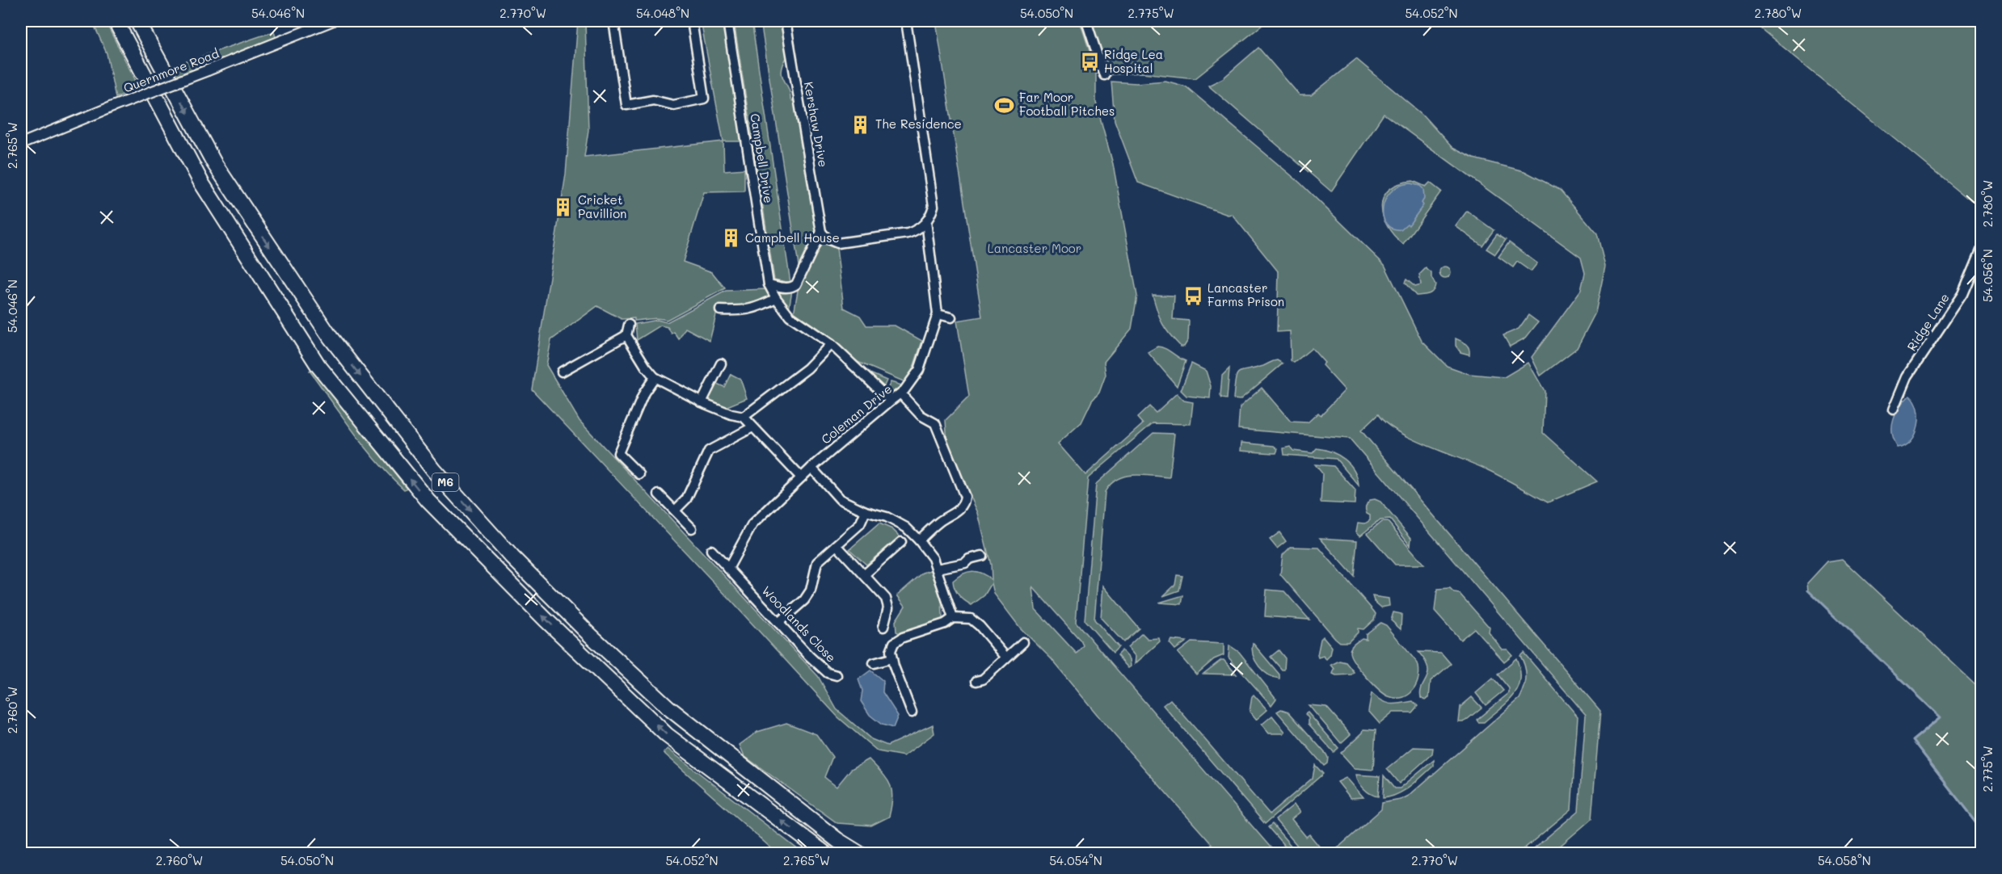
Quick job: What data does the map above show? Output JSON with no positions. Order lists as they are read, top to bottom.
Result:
{
  "streets": {
    "highway": ["M6"],
    "street": [
      "Quernmore Road",
      "Kershaw Drive",
      "Campbell Drive",
      "Ridge Lane",
      "Coleman Drive",
      "Woodlands Close"
    ]
  },
  "crossings": [
    ["Campbell Drive", "Coleman Drive"],
    ["Coleman Drive", "Woodlands Close"]
  ],
  "parks": ["Lancaster Moor"],
  "places": {
    "bus stop": ["Ridge Lea Hospital", "Lancaster Farms Prison"],
    "sports": ["Far Moor Football Pitches"],
    "building": ["The Residence", "Cricket Pavillion", "Campbell House"]
  },
  "coordinates": [
    "54.046°N",
    "2.770°W",
    "54.048°N",
    "54.050°N",
    "2.775°W",
    "54.052°N",
    "2.780°W",
    "2.765°W",
    "54.056°N",
    "2.760°W",
    "54.054°N",
    "54.058°N"
  ]
}
